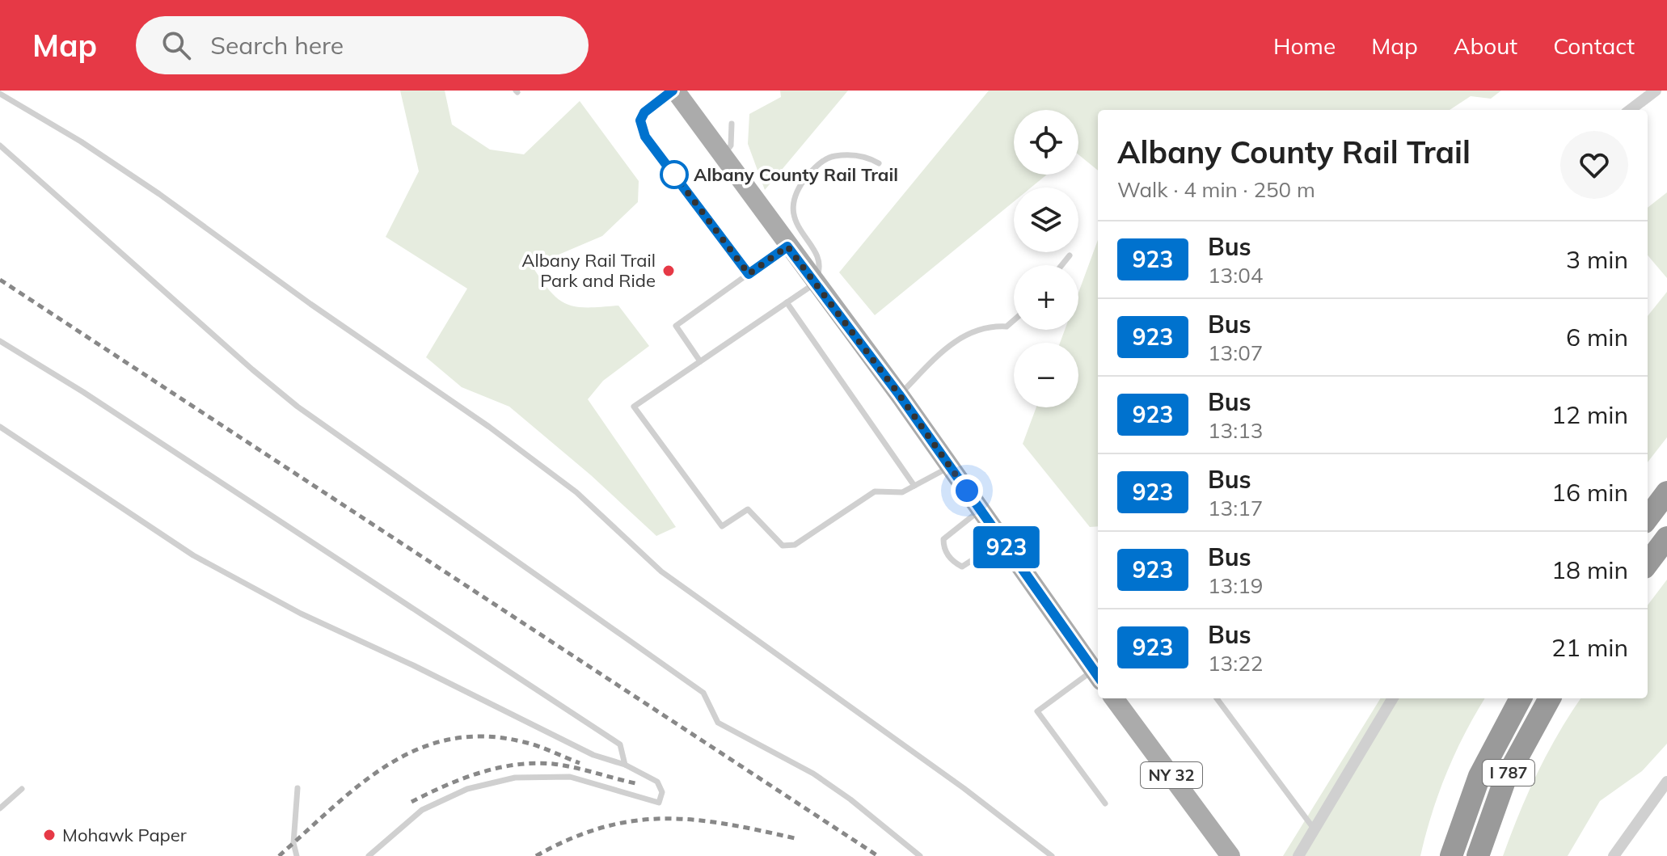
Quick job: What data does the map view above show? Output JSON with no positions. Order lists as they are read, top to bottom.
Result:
{
  "streets": {
    "highway": ["I 787"],
    "main road": ["NY 32"]
  },
  "places": ["Albany County Rail Trail", "Albany Rail Trail Park and Ride", "Mohawk Paper"],
  "lines": ["bus line 923"],
  "page": {
    "header": "Map",
    "search": "Search here",
    "nav": [
      "Home",
      "Map",
      "About",
      "Contact"
    ],
    "on_map": "923",
    "map_buttons": ["+", "−"],
    "heading": ["Albany County Rail Trail", "Walk · 4 min · 250 m"],
    "list": [
      {
        "mark": "923",
        "name": "Bus",
        "note": "13:04",
        "value": "3 min"
      },
      {
        "mark": "923",
        "name": "Bus",
        "note": "13:07",
        "value": "6 min"
      },
      {
        "mark": "923",
        "name": "Bus",
        "note": "13:13",
        "value": "12 min"
      },
      {
        "mark": "923",
        "name": "Bus",
        "note": "13:17",
        "value": "16 min"
      },
      {
        "mark": "923",
        "name": "Bus",
        "note": "13:19",
        "value": "18 min"
      },
      {
        "mark": "923",
        "name": "Bus",
        "note": "13:22",
        "value": "21 min"
      }
    ]
  }
}
